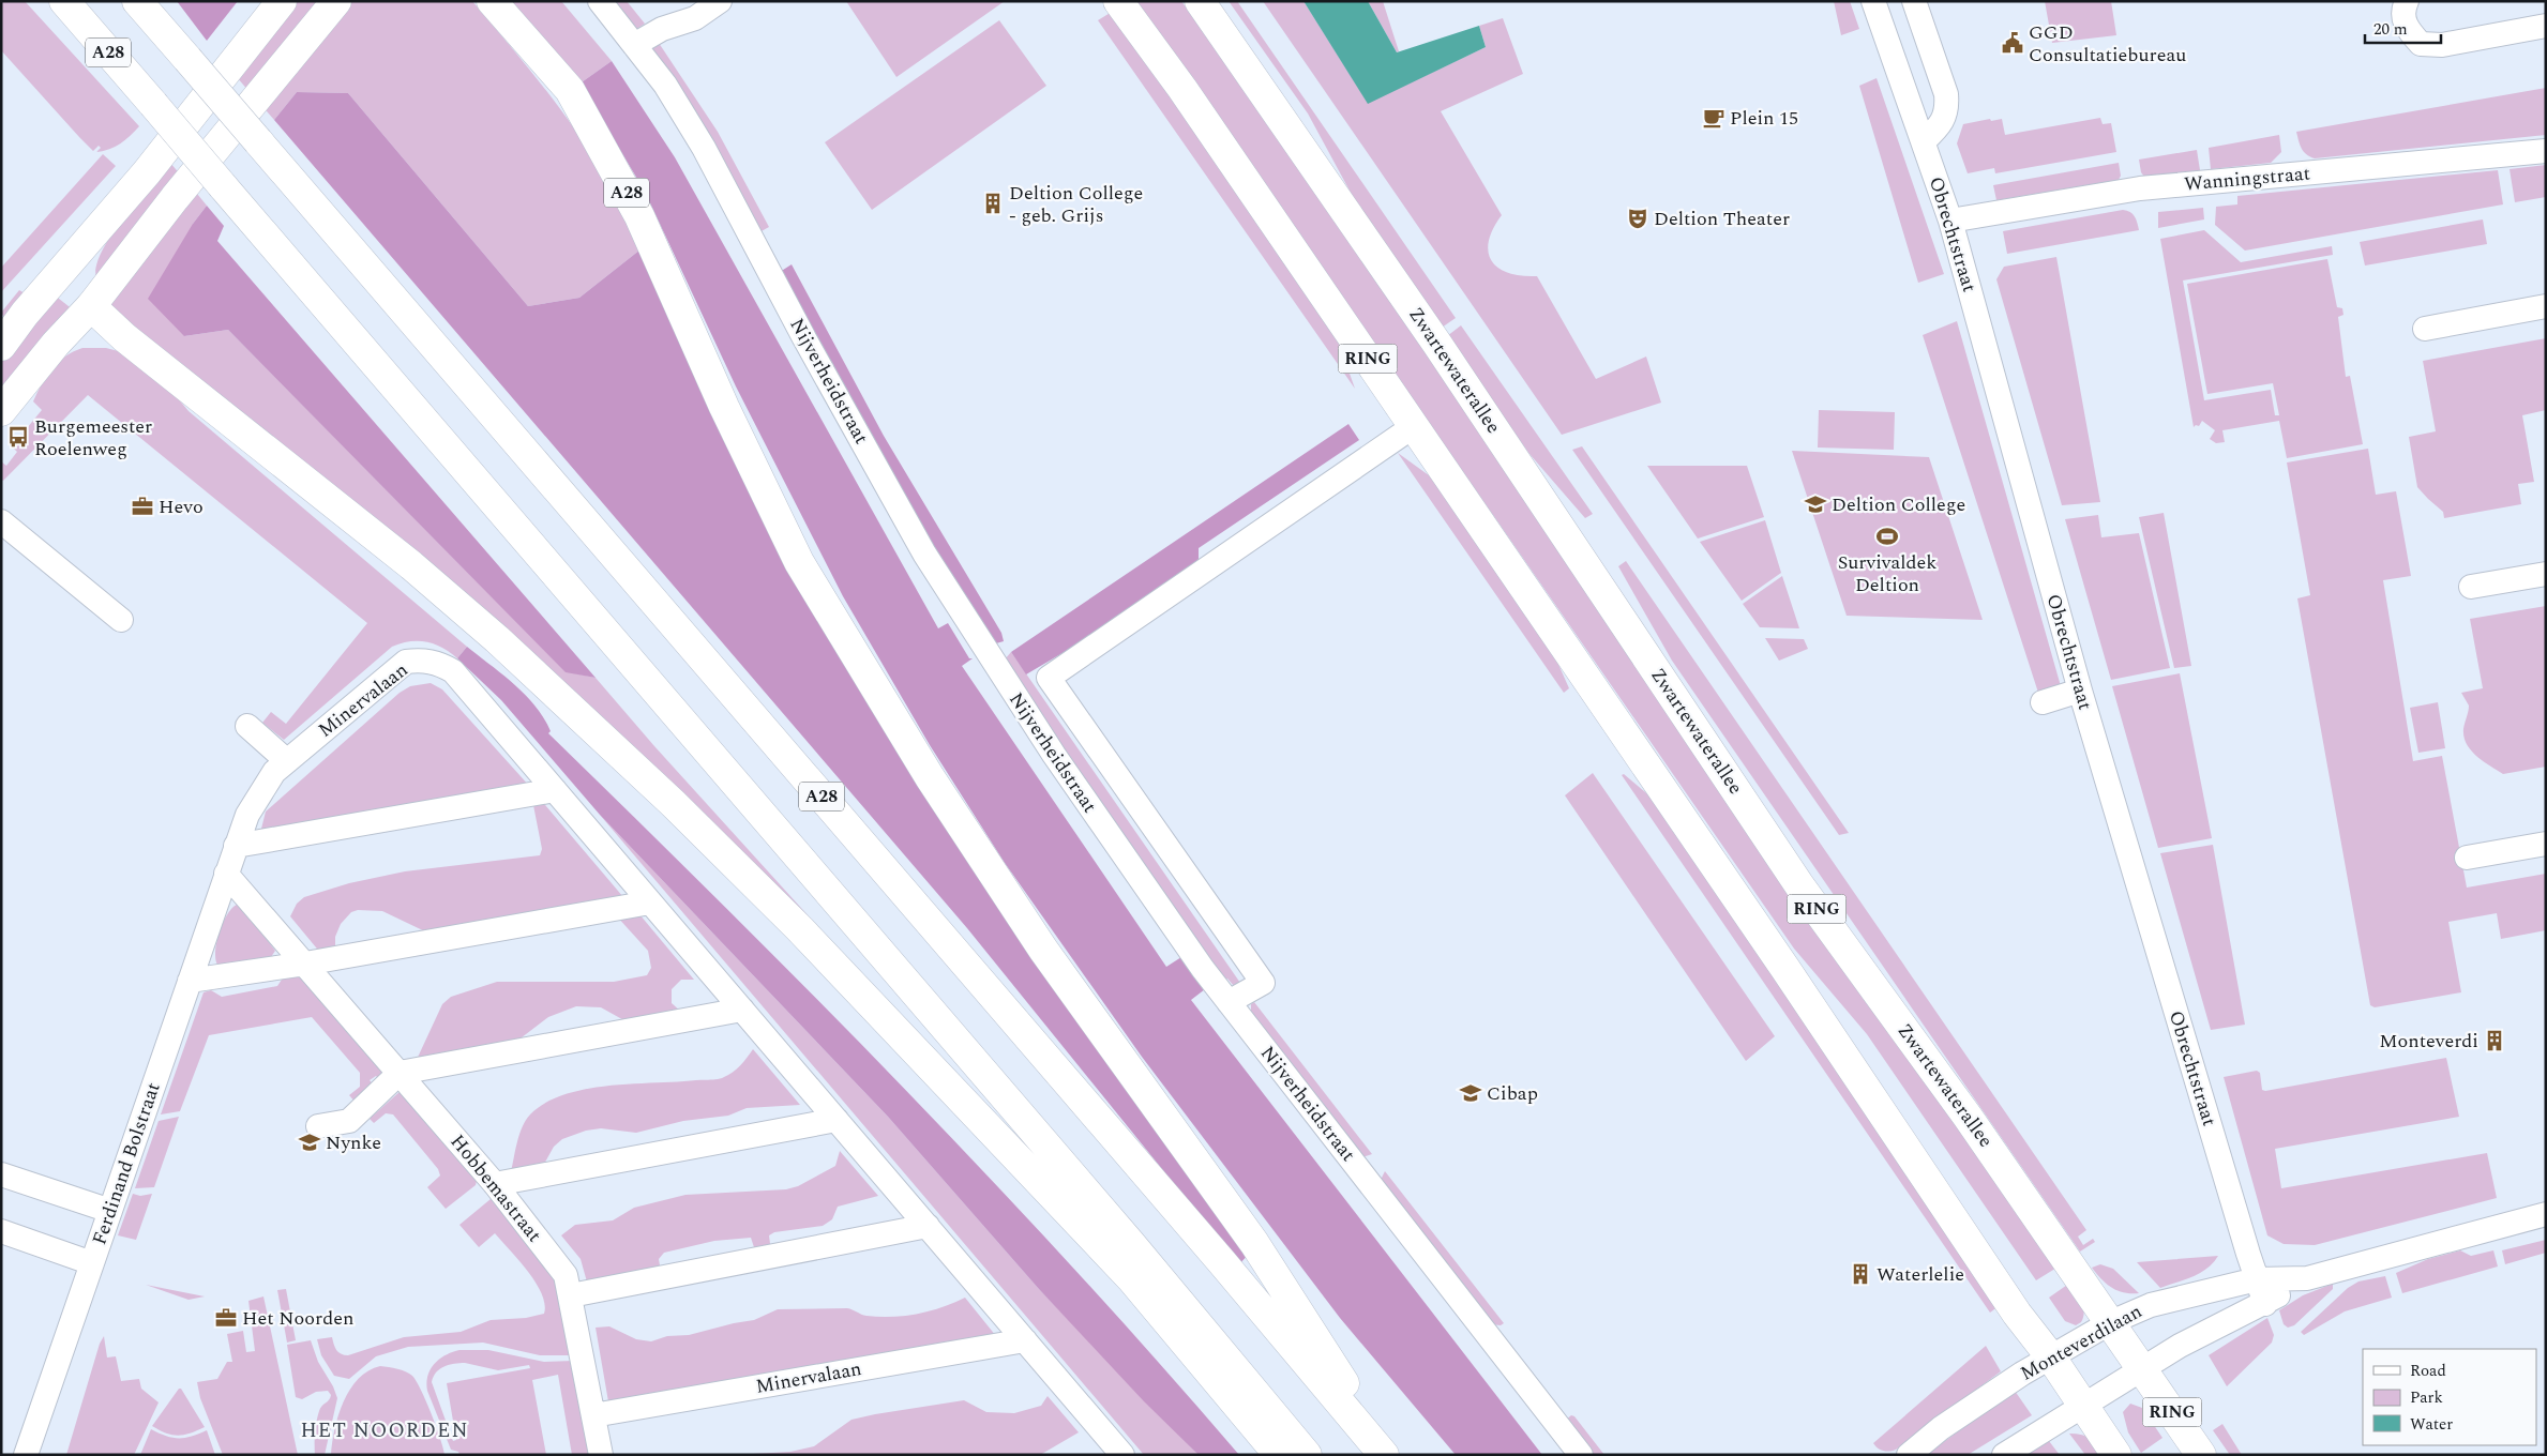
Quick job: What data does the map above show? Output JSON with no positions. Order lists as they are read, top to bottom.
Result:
{
  "streets": {
    "main road": ["A28", "RING", "Zwartewaterallee"],
    "street": [
      "Wanningstraat",
      "Obrechtstraat",
      "Nijverheidstraat",
      "Minervalaan",
      "Ferdinand Bolstraat",
      "Hobbemastraat",
      "Monteverdilaan"
    ]
  },
  "crossings": [
    ["Wanningstraat", "Obrechtstraat"],
    ["Obrechtstraat", "Monteverdilaan"],
    ["RING", "Monteverdilaan"],
    ["Zwartewaterallee", "Monteverdilaan"],
    ["Minervalaan", "Ferdinand Bolstraat"],
    ["Minervalaan", "Hobbemastraat"],
    ["Ferdinand Bolstraat", "Hobbemastraat"]
  ],
  "districts": ["HET NOORDEN"],
  "places": {
    "public building": ["GGD Consultatiebureau"],
    "cafe": ["Plein 15"],
    "building": ["Deltion College - geb. Grijs", "Monteverdi", "Waterlelie"],
    "theatre": ["Deltion Theater"],
    "bus stop": ["Burgemeester Roelenweg"],
    "school or university": ["Deltion College", "Cibap", "Nynke"],
    "office": ["Hevo", "Het Noorden"],
    "sports": ["Survivaldek Deltion"]
  },
  "legend": ["Road", "Park", "Water"],
  "scale_bar": "20 m"
}
